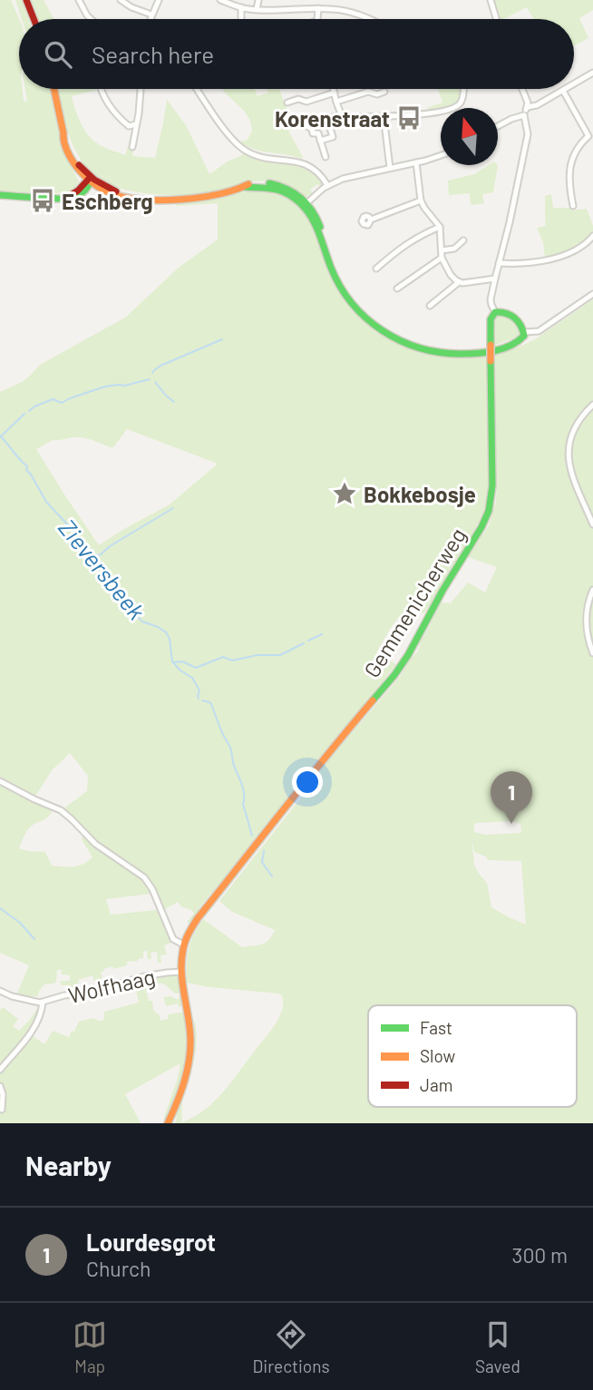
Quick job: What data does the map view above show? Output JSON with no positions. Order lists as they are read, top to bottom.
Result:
{
  "streets": {
    "main road": ["Gemmenicherweg"],
    "street": ["Wolfhaag"]
  },
  "crossings": [
    ["Gemmenicherweg", "Wolfhaag"]
  ],
  "water": ["Zieversbeek"],
  "places": {
    "bus stop": ["Korenstraat", "Eschberg"],
    "place": ["Bokkebosje"]
  },
  "legend": ["Fast", "Slow", "Jam"],
  "north": "top",
  "page": {
    "search": "Search here",
    "pins": "1",
    "heading": "Nearby",
    "list": [
      {
        "mark": "1",
        "name": "Lourdesgrot",
        "note": "Church",
        "value": "300 m"
      }
    ],
    "nav": ["Map", "Directions", "Saved"]
  }
}
